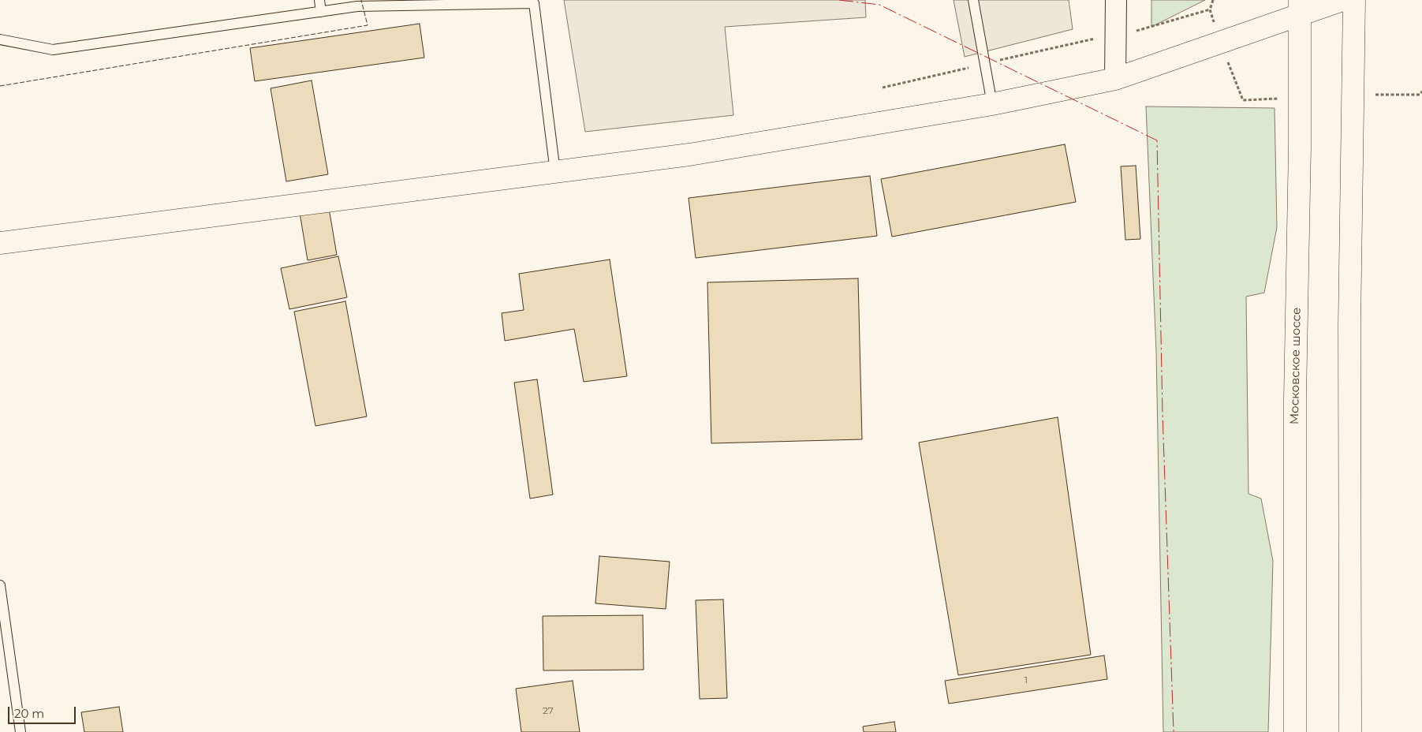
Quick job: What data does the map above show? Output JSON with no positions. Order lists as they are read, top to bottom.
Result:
{
  "streets": {
    "main road": ["Московское шоссе"]
  },
  "house_numbers": ["1", "27"],
  "scale_bar": "20 m"
}
